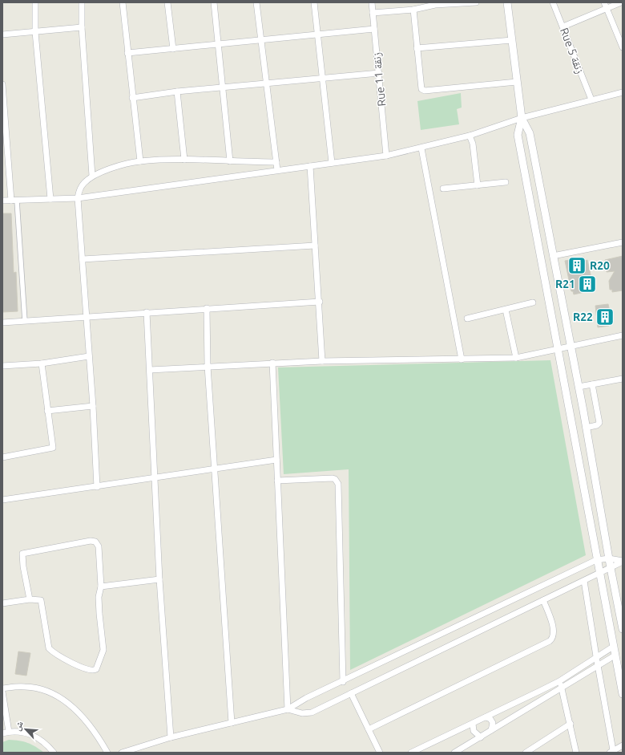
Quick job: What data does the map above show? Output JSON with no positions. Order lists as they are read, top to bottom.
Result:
{
  "streets": {
    "street": ["Rue 5 زنقة", "Rue 11 زنقة"]
  },
  "places": {
    "building": ["R20", "R21", "R22"]
  },
  "north": "top left"
}
